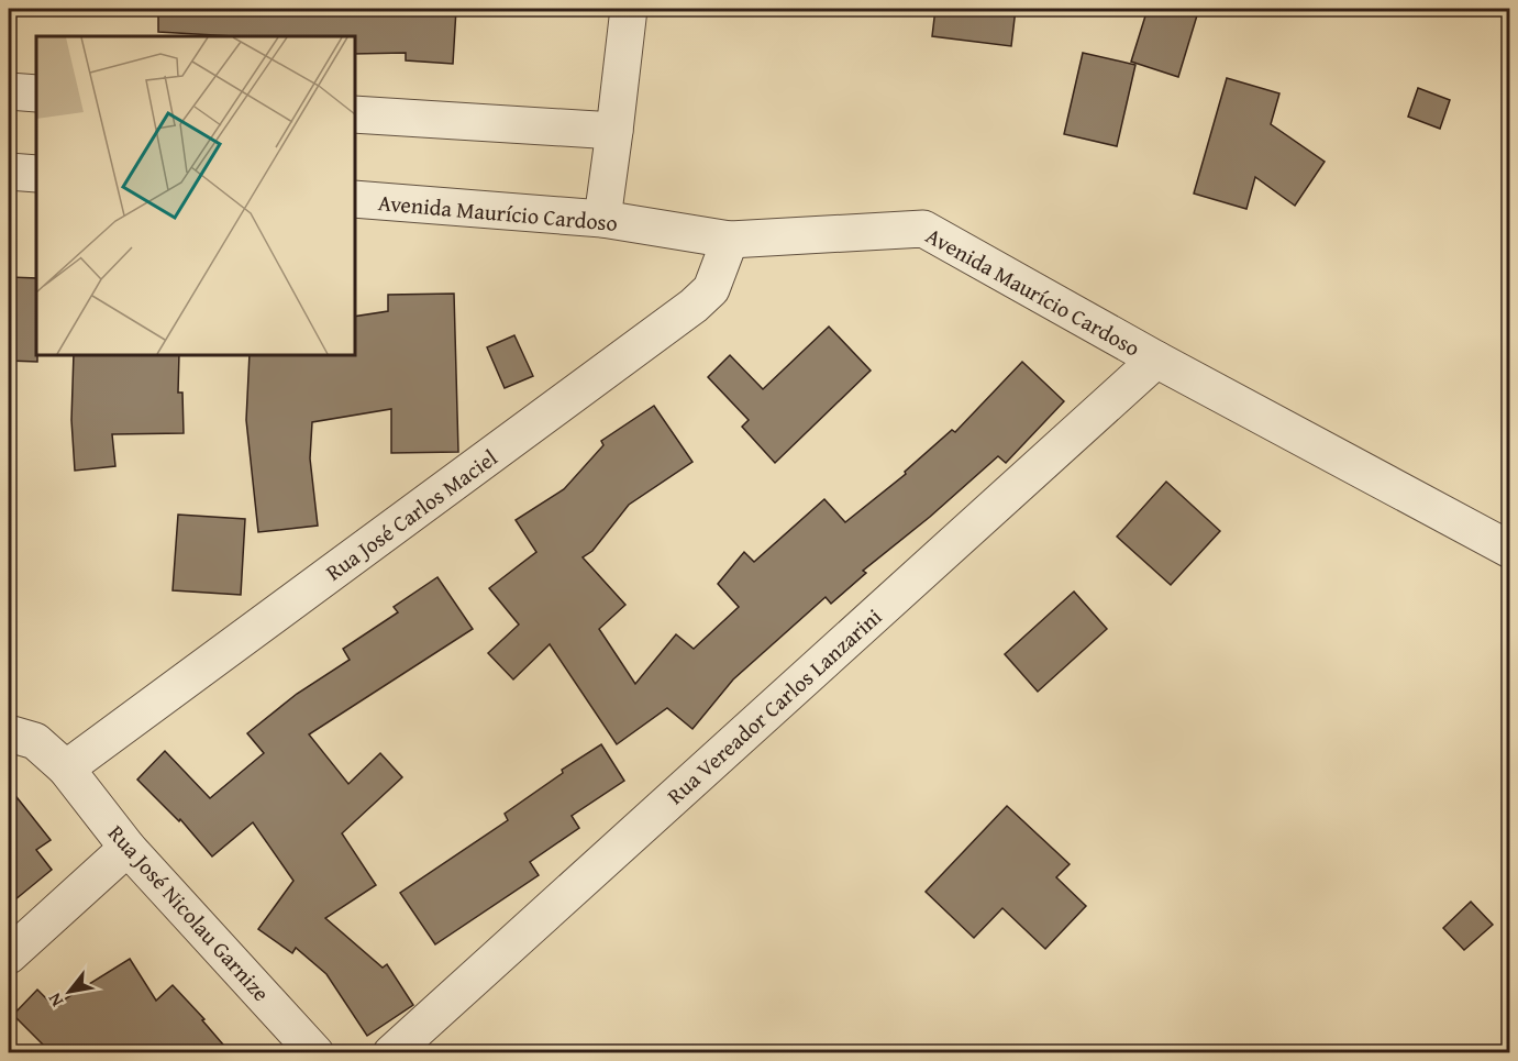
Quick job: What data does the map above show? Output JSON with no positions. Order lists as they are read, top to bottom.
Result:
{
  "streets": {
    "street": [
      "Avenida Maurício Cardoso",
      "Rua José Carlos Maciel",
      "Rua Vereador Carlos Lanzarini",
      "Rua José Nicolau Garnize"
    ]
  },
  "crossings": [
    ["Avenida Maurício Cardoso", "Rua José Carlos Maciel"],
    ["Avenida Maurício Cardoso", "Rua Vereador Carlos Lanzarini"],
    ["Rua José Carlos Maciel", "Rua José Nicolau Garnize"]
  ],
  "north": "bottom left"
}
